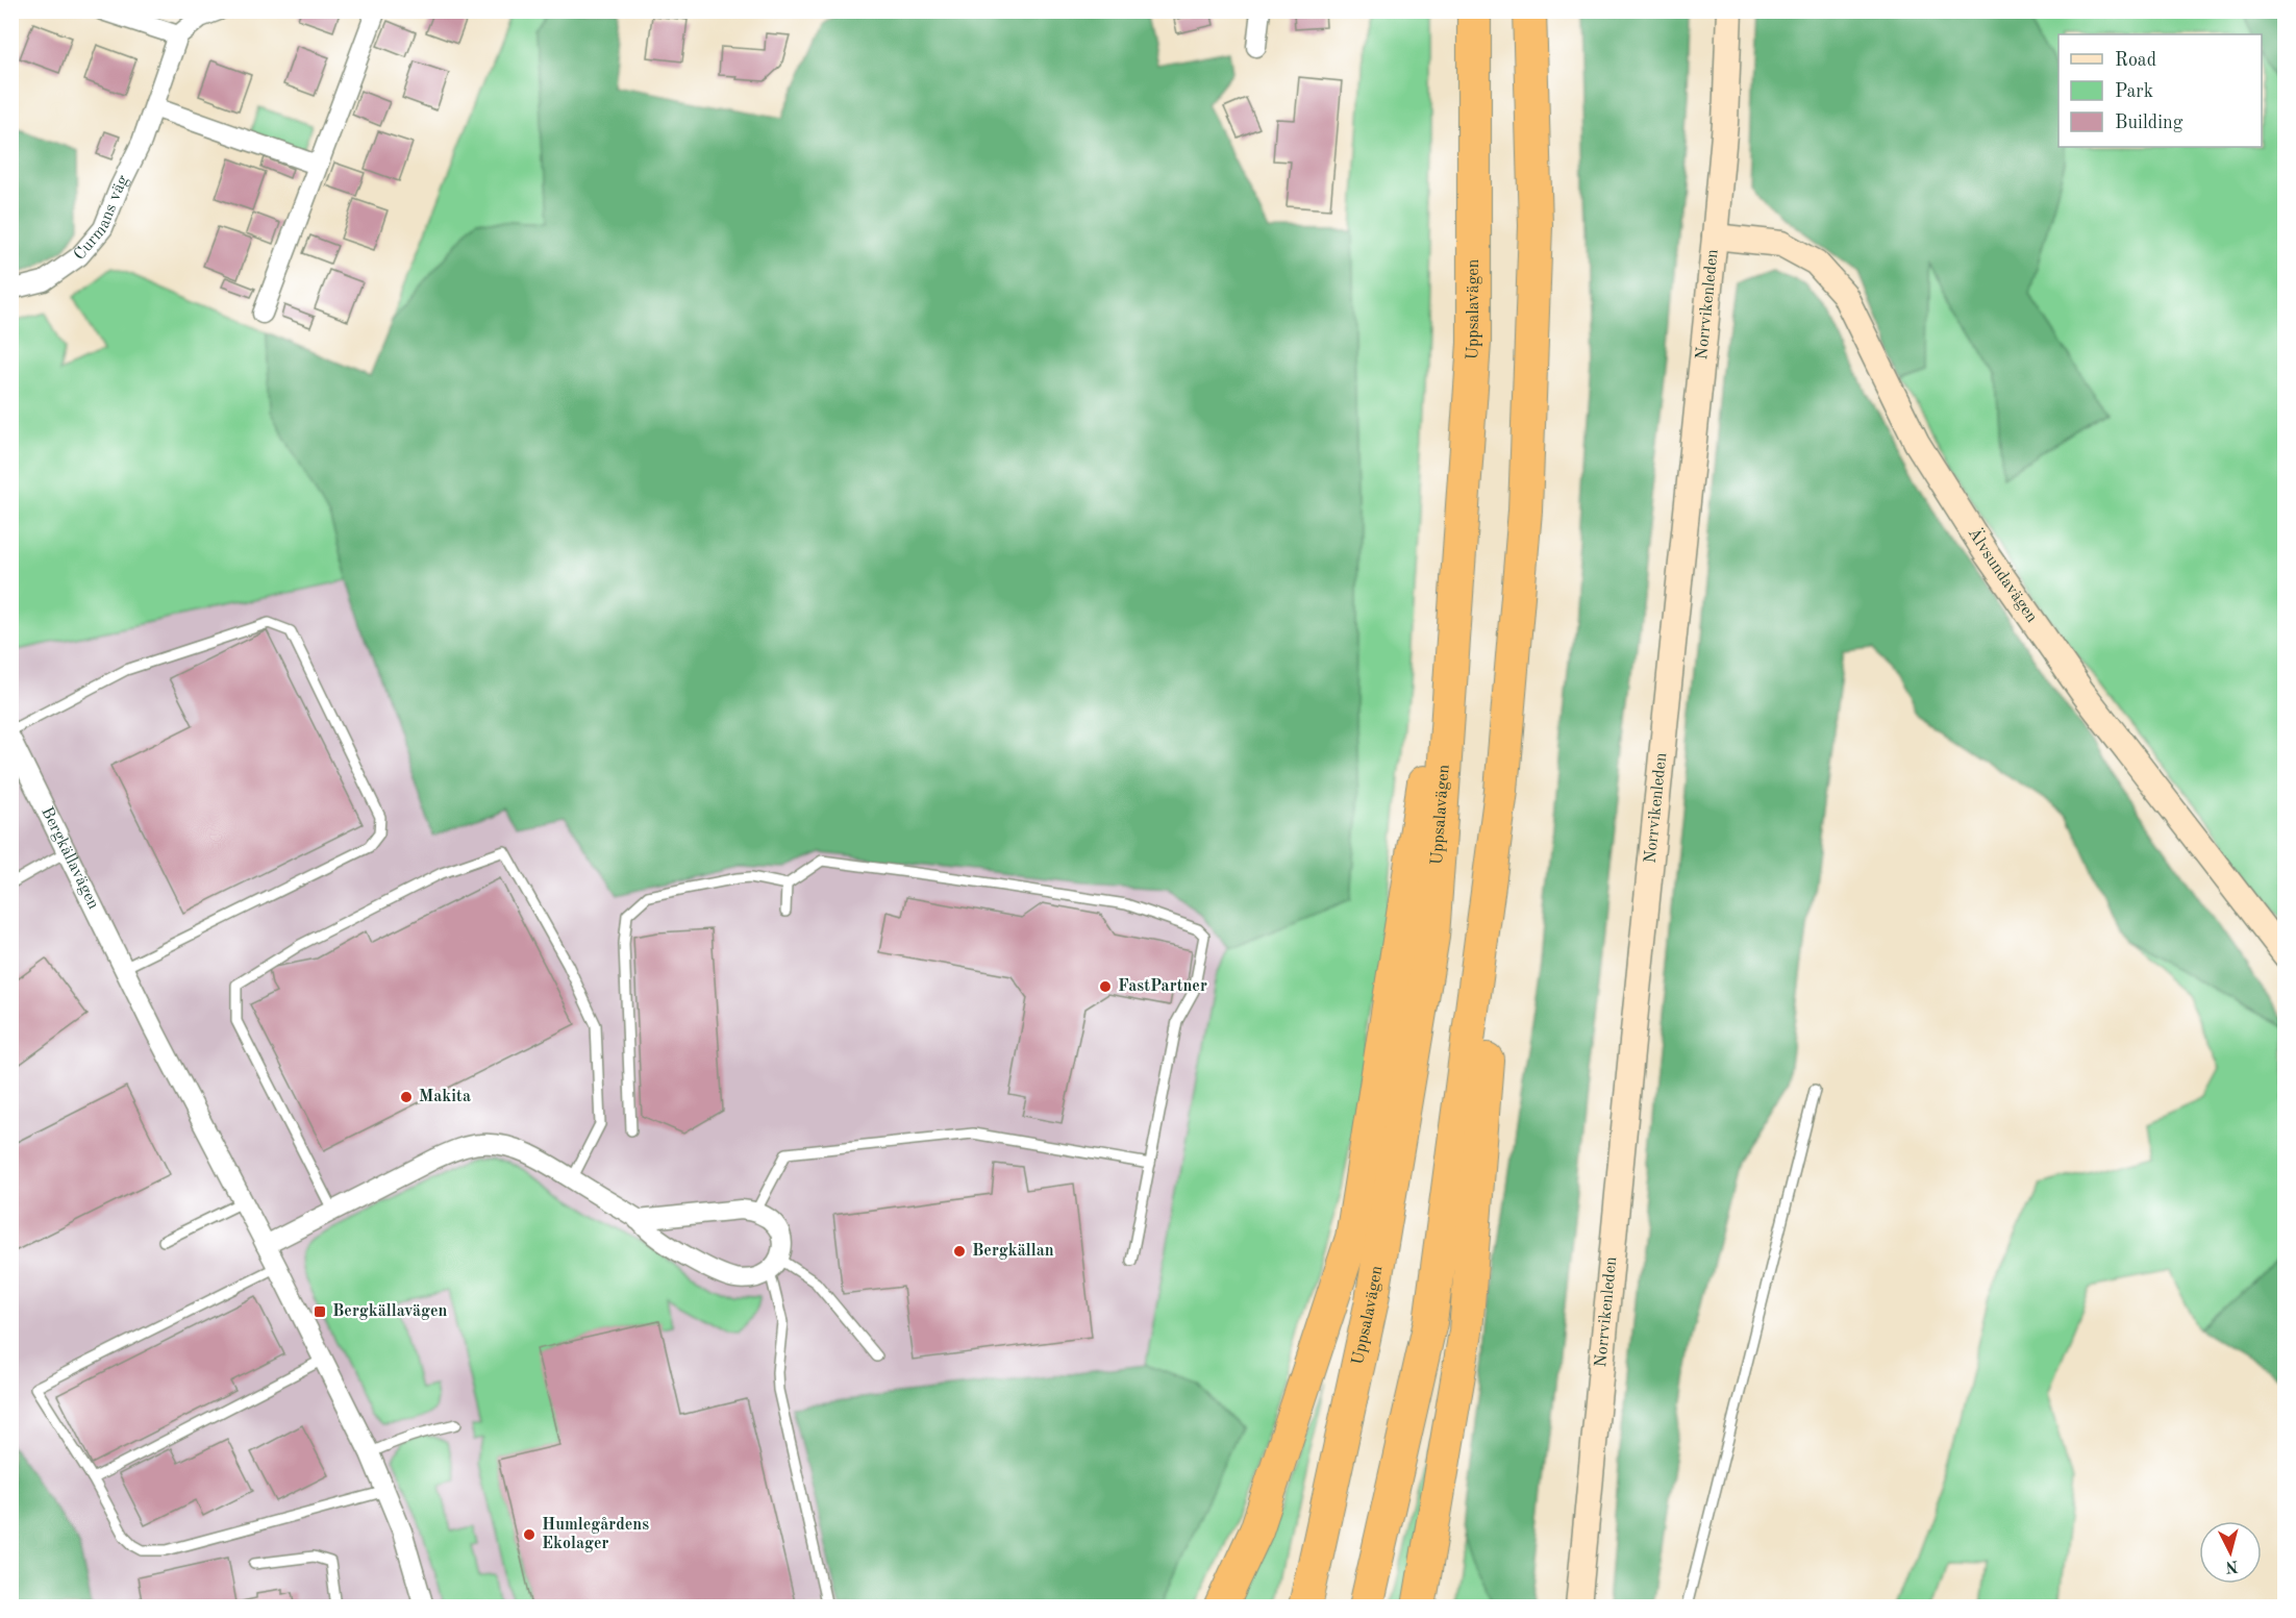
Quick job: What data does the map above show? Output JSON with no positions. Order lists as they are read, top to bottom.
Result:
{
  "streets": {
    "highway": ["Uppsalavägen"],
    "main road": ["Norrvikenleden", "Älvsundavägen"],
    "street": ["Curmans väg", "Bergkällavägen"]
  },
  "crossings": [
    ["Norrvikenleden", "Älvsundavägen"]
  ],
  "places": {
    "other": [
      "FastPartner",
      "Makita",
      "Bergkällan",
      "Humlegårdens Ekolager"
    ],
    "transit": ["Bergkällavägen"]
  },
  "legend": ["Road", "Park", "Building"],
  "north": "bottom"
}
